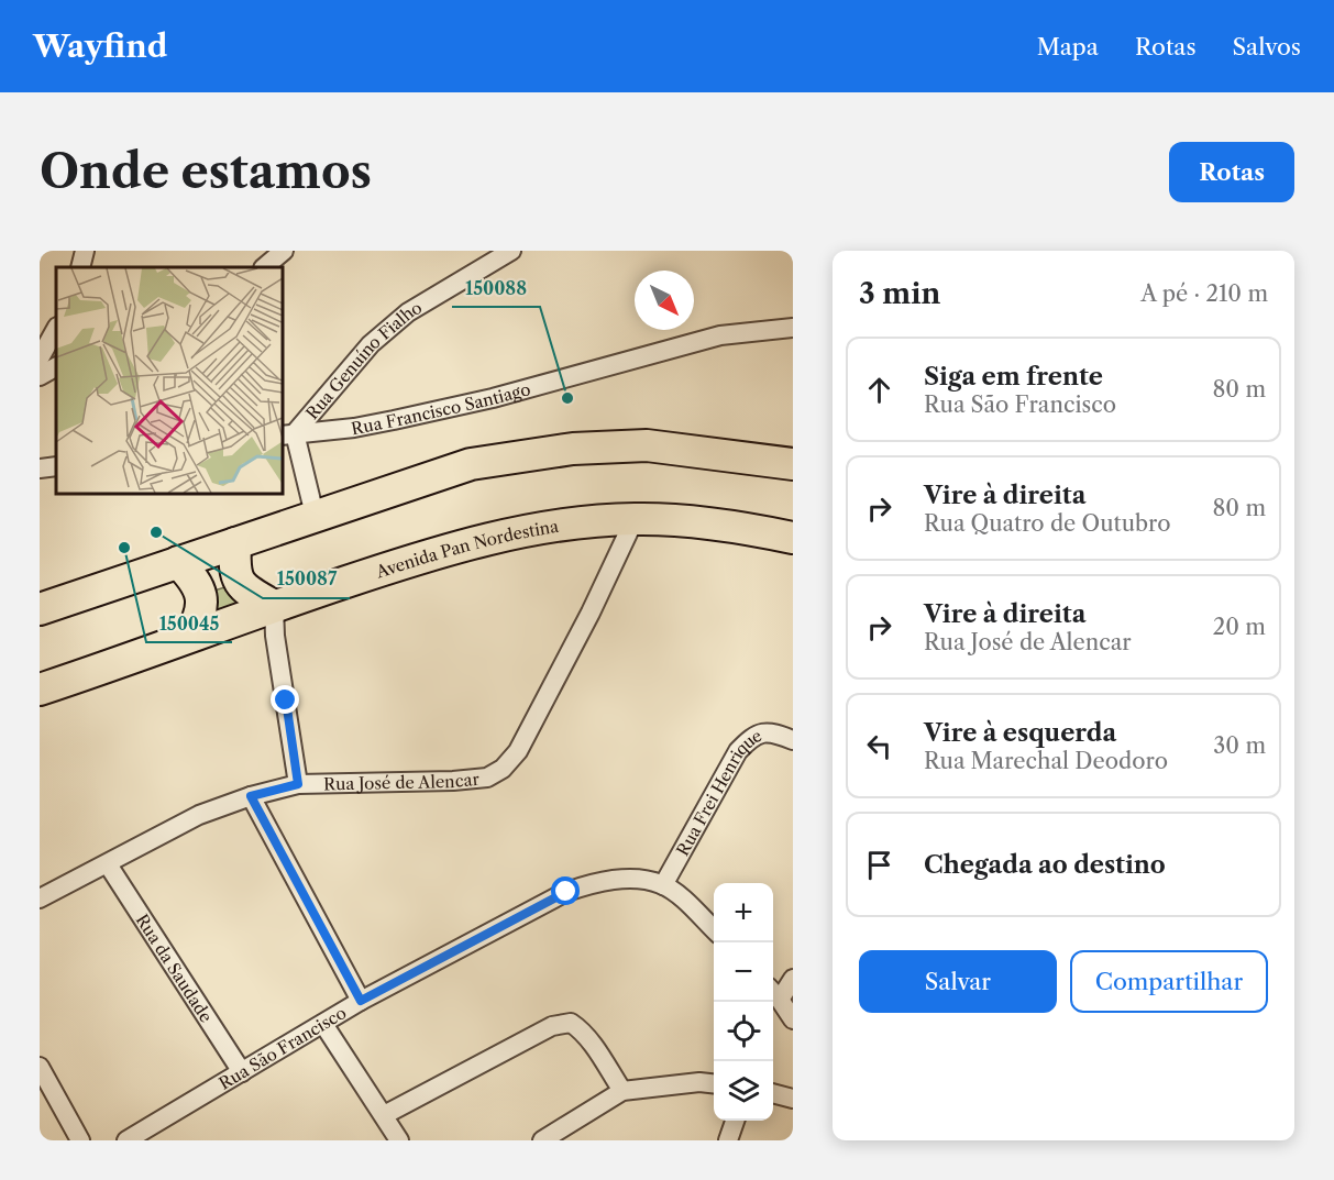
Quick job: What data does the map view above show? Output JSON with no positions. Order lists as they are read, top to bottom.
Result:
{
  "streets": {
    "highway": ["Avenida Pan Nordestina"],
    "street": [
      "Rua Genuíno Fialho",
      "Rua Francisco Santiago",
      "Rua José de Alencar",
      "Rua Frei Henrique",
      "Rua da Saudade",
      "Rua São Francisco"
    ]
  },
  "crossings": [
    ["Rua Genuíno Fialho", "Rua Francisco Santiago"],
    ["Avenida Pan Nordestina", "Rua José de Alencar"],
    ["Rua José de Alencar", "Rua da Saudade"],
    ["Rua Frei Henrique", "Rua São Francisco"],
    ["Rua da Saudade", "Rua São Francisco"]
  ],
  "places": ["150088", "150087", "150045"],
  "north": "bottom right",
  "page": {
    "header": "Wayfind",
    "nav": ["Mapa", "Rotas", "Salvos"],
    "buttons": [
      "Rotas",
      ["Salvar", "Compartilhar"]
    ],
    "title": "Onde estamos",
    "heading": ["3 min", "A pé · 210 m"],
    "list": [
      ["Siga em frente", "Rua São Francisco", "80 m"],
      ["Vire à direita", "Rua Quatro de Outubro", "80 m"],
      ["Vire à direita", "Rua José de Alencar", "20 m"],
      ["Vire à esquerda", "Rua Marechal Deodoro", "30 m"],
      "Chegada ao destino"
    ],
    "map_buttons": ["+", "−"]
  }
}
